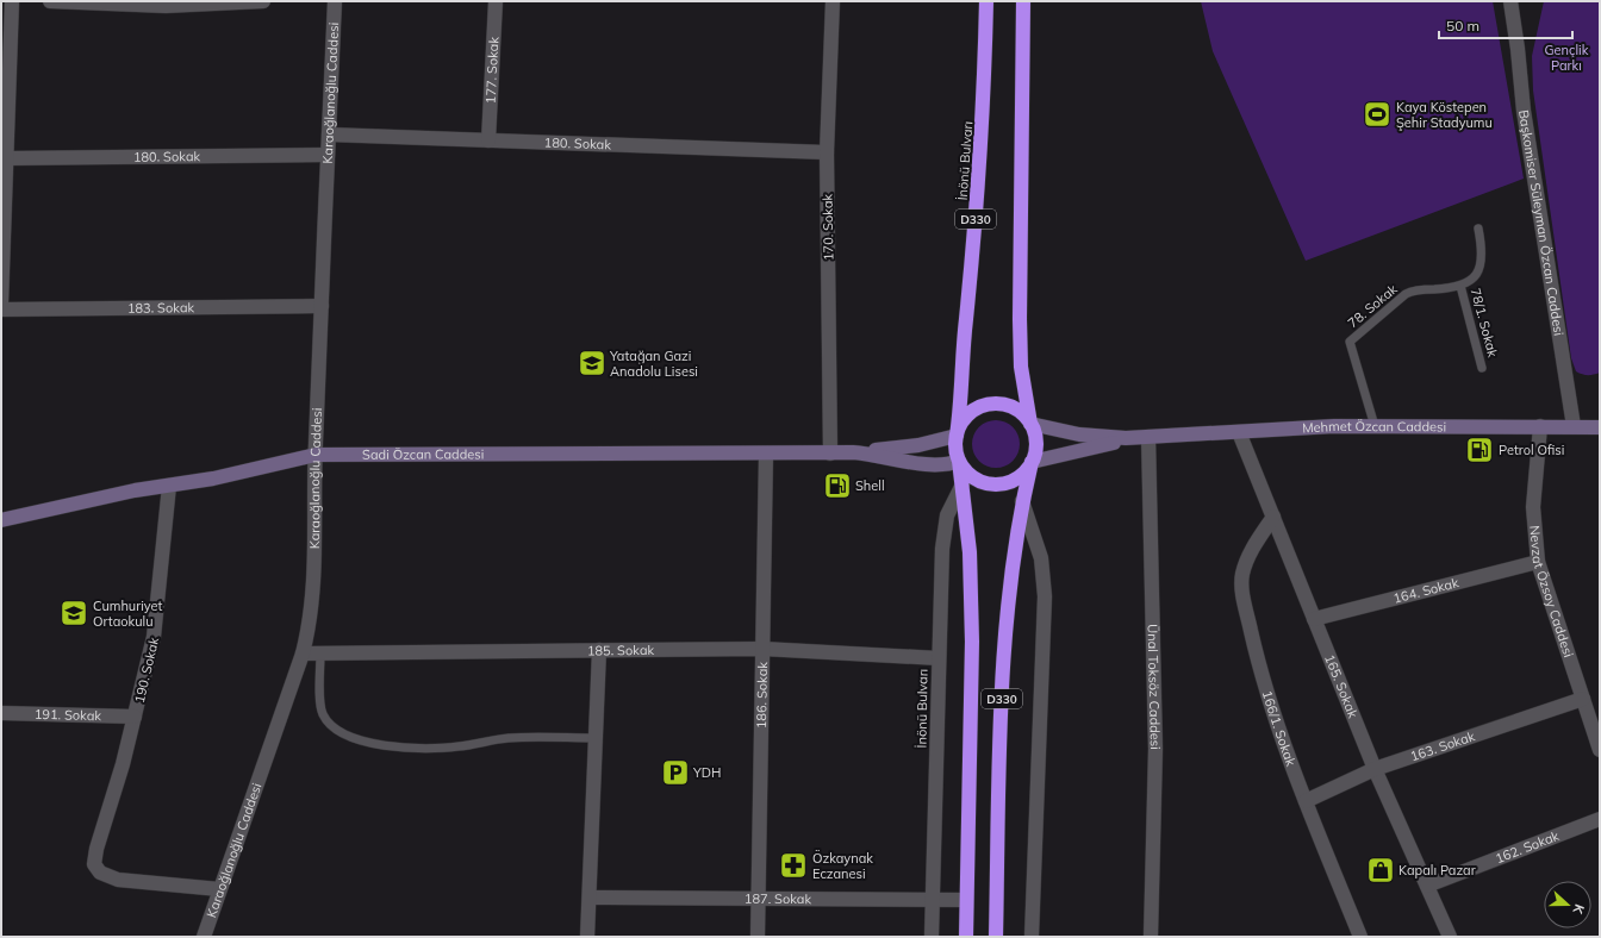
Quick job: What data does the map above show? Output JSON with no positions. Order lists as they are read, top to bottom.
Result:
{
  "streets": {
    "highway": ["İnönü Bulvarı", "D330"],
    "street": [
      "177. Sokak",
      "Karaoğlanoğlu Caddesi",
      "180. Sokak",
      "Başkomiser Süleyman Özcan Caddesi",
      "170. Sokak",
      "183. Sokak",
      "Mehmet Özcan Caddesi",
      "Sadi Özcan Caddesi",
      "164. Sokak",
      "Nevzat Özsoy Caddesi",
      "185. Sokak",
      "190. Sokak",
      "165. Sokak",
      "Ünal Toksöz Caddesi",
      "186. Sokak",
      "191. Sokak",
      "166/1. Sokak",
      "163. Sokak",
      "162. Sokak",
      "187. Sokak"
    ],
    "lane": ["78. Sokak", "78/1. Sokak"]
  },
  "crossings": [
    ["177. Sokak", "180. Sokak"],
    ["Karaoğlanoğlu Caddesi", "180. Sokak"],
    ["Karaoğlanoğlu Caddesi", "183. Sokak"],
    ["Karaoğlanoğlu Caddesi", "Sadi Özcan Caddesi"],
    ["Karaoğlanoğlu Caddesi", "185. Sokak"],
    ["Karaoğlanoğlu Caddesi", "190. Sokak"],
    ["180. Sokak", "170. Sokak"],
    ["İnönü Bulvarı", "D330"],
    ["İnönü Bulvarı", "Mehmet Özcan Caddesi"],
    ["İnönü Bulvarı", "Sadi Özcan Caddesi"],
    ["İnönü Bulvarı", "185. Sokak"],
    ["İnönü Bulvarı", "187. Sokak"],
    ["D330", "Mehmet Özcan Caddesi"],
    ["D330", "Sadi Özcan Caddesi"],
    ["D330", "187. Sokak"],
    ["Başkomiser Süleyman Özcan Caddesi", "Mehmet Özcan Caddesi"],
    ["170. Sokak", "Sadi Özcan Caddesi"],
    ["78. Sokak", "78/1. Sokak"],
    ["78. Sokak", "Mehmet Özcan Caddesi"],
    ["Mehmet Özcan Caddesi", "Sadi Özcan Caddesi"],
    ["Mehmet Özcan Caddesi", "Nevzat Özsoy Caddesi"],
    ["Mehmet Özcan Caddesi", "165. Sokak"],
    ["Mehmet Özcan Caddesi", "Ünal Toksöz Caddesi"],
    ["Sadi Özcan Caddesi", "190. Sokak"],
    ["Sadi Özcan Caddesi", "186. Sokak"],
    ["164. Sokak", "Nevzat Özsoy Caddesi"],
    ["164. Sokak", "165. Sokak"],
    ["Nevzat Özsoy Caddesi", "163. Sokak"],
    ["185. Sokak", "186. Sokak"],
    ["190. Sokak", "191. Sokak"],
    ["165. Sokak", "166/1. Sokak"],
    ["165. Sokak", "163. Sokak"],
    ["165. Sokak", "162. Sokak"],
    ["186. Sokak", "187. Sokak"],
    ["166/1. Sokak", "163. Sokak"]
  ],
  "parks": ["Gençlik Parkı"],
  "places": {
    "sports": ["Kaya Köstepen Şehir Stadyumu"],
    "school or university": ["Yatağan Gazi Anadolu Lisesi", "Cumhuriyet Ortaokulu"],
    "fuel station": ["Petrol Ofisi", "Shell"],
    "parking": ["YDH"],
    "pharmacy": ["Özkaynak Eczanesi"],
    "shop": ["Kapalı Pazar"]
  },
  "scale_bar": "50 m",
  "north": "right"
}
